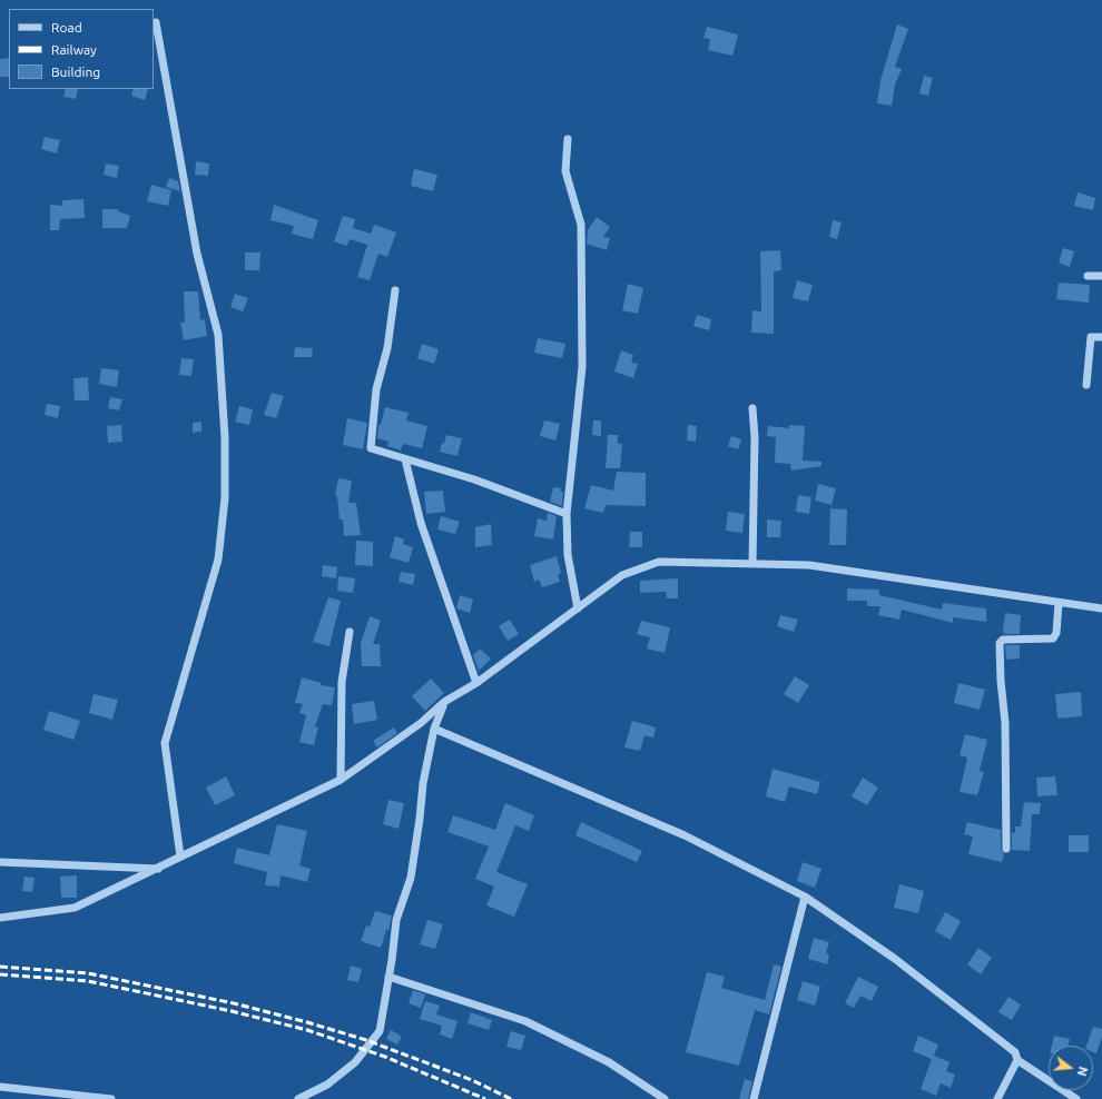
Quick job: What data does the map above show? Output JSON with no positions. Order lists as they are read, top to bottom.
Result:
{
  "legend": ["Road", "Railway", "Building"],
  "north": "right"
}
